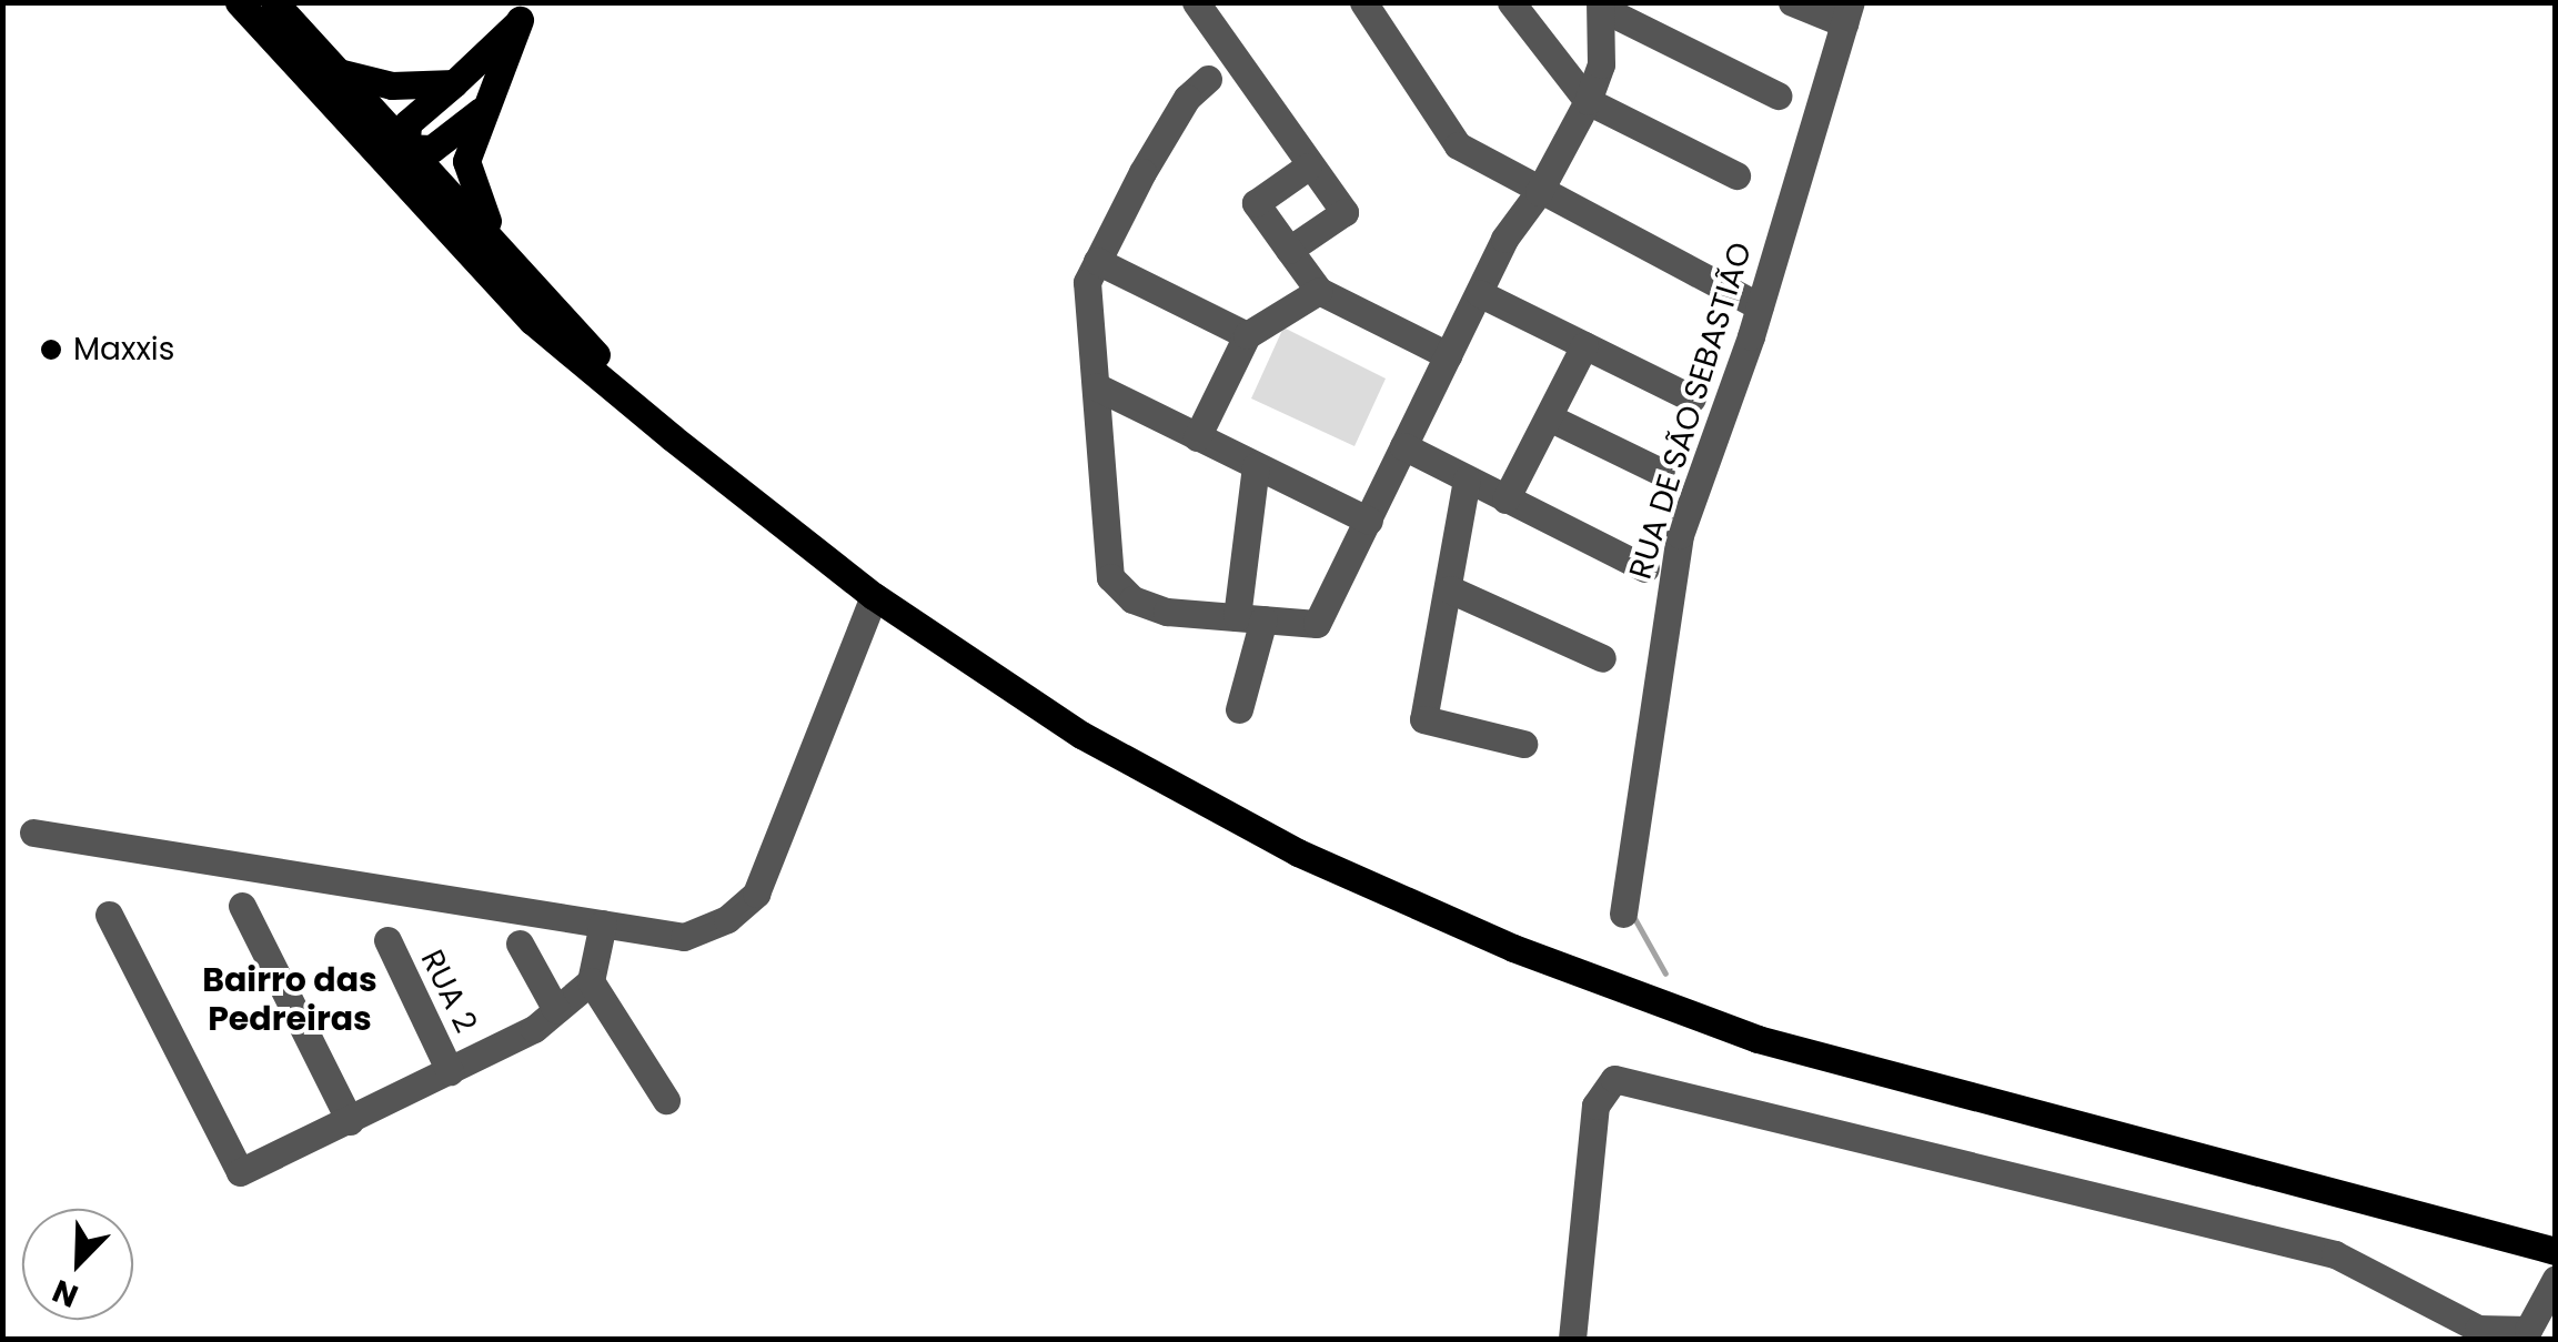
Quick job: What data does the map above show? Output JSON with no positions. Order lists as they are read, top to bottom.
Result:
{
  "streets": {
    "street": ["RUA DE SÃO SEBASTIÃO", "RUA 2"]
  },
  "districts": ["Bairro das Pedreiras"],
  "places": ["Maxxis"],
  "north": "bottom left"
}
